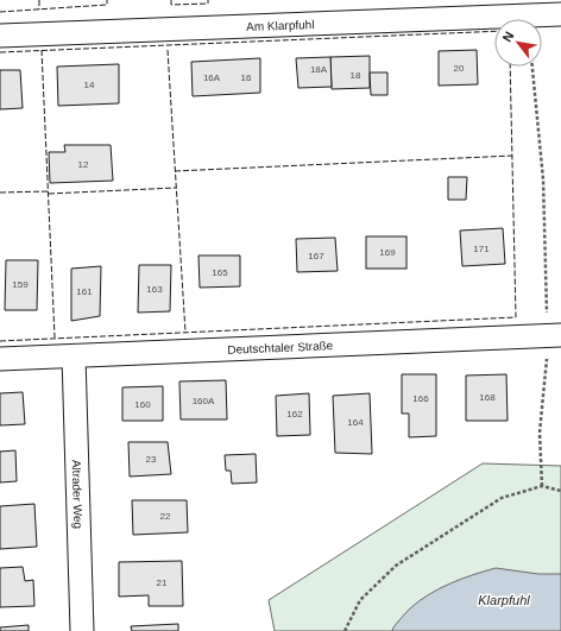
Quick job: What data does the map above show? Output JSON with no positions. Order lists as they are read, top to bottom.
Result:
{
  "streets": {
    "street": ["Am Klarpfuhl", "Deutschtaler Straße", "Altrader Weg"]
  },
  "crossings": [
    ["Deutschtaler Straße", "Altrader Weg"]
  ],
  "water": ["Klarpfuhl"],
  "house_numbers": [
    "20",
    "18A",
    "18",
    "16A",
    "16",
    "14",
    "12",
    "171",
    "169",
    "167",
    "165",
    "159",
    "163",
    "161",
    "168",
    "166",
    "160A",
    "160",
    "162",
    "164",
    "23",
    "22",
    "21"
  ],
  "north": "top left"
}
